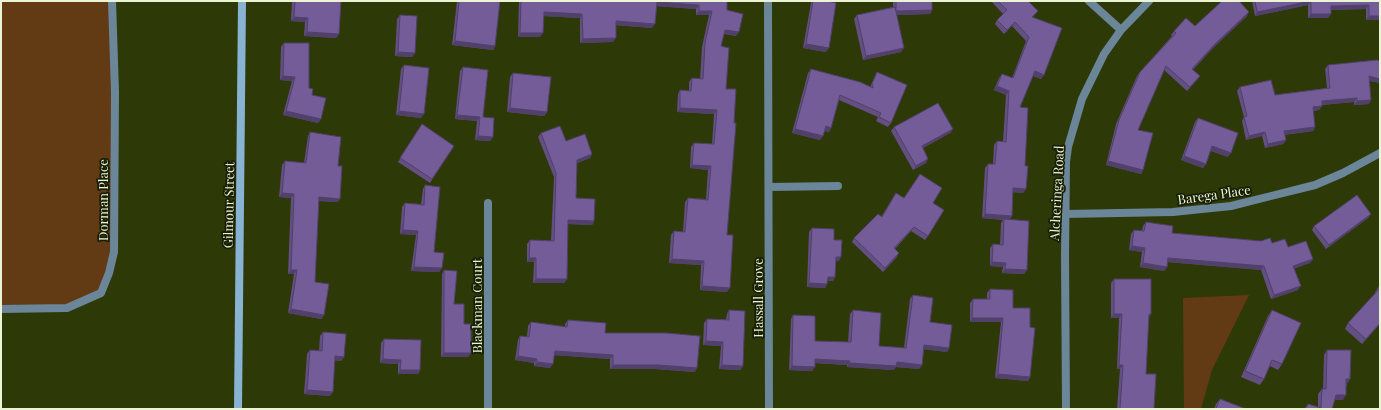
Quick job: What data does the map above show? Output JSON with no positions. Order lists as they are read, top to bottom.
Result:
{
  "streets": {
    "main road": ["Gilmour Street"],
    "street": [
      "Alcheringa Road",
      "Barega Place",
      "Dorman Place",
      "Hassall Grove",
      "Blackman Court"
    ]
  },
  "crossings": [
    ["Alcheringa Road", "Barega Place"]
  ]
}
